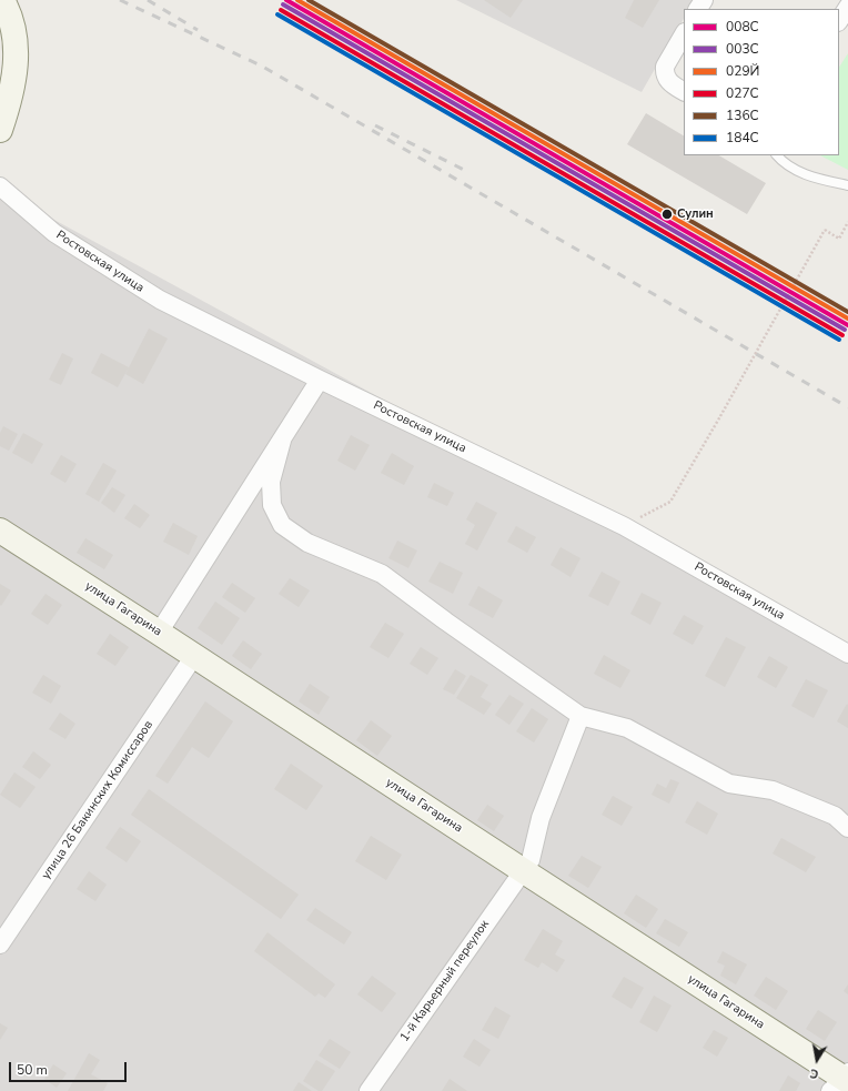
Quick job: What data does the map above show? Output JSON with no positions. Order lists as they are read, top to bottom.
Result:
{
  "streets": {
    "main road": ["улица Гагарина"],
    "street": ["Ростовская улица", "улица 26 Бакинских Комиссаров", "1-й Карьерный переулок"]
  },
  "crossings": [
    ["улица Гагарина", "улица 26 Бакинских Комиссаров"],
    ["улица Гагарина", "1-й Карьерный переулок"]
  ],
  "places": ["Сулин"],
  "lines": [
    "transit line 008С",
    "transit line 029Й",
    "transit line 136С",
    "transit line 003С",
    "transit line 027С",
    "transit line 184С"
  ],
  "legend": [
    "008С",
    "003С",
    "029Й",
    "027С",
    "136С",
    "184С"
  ],
  "scale_bar": "50 m",
  "north": "bottom"
}
